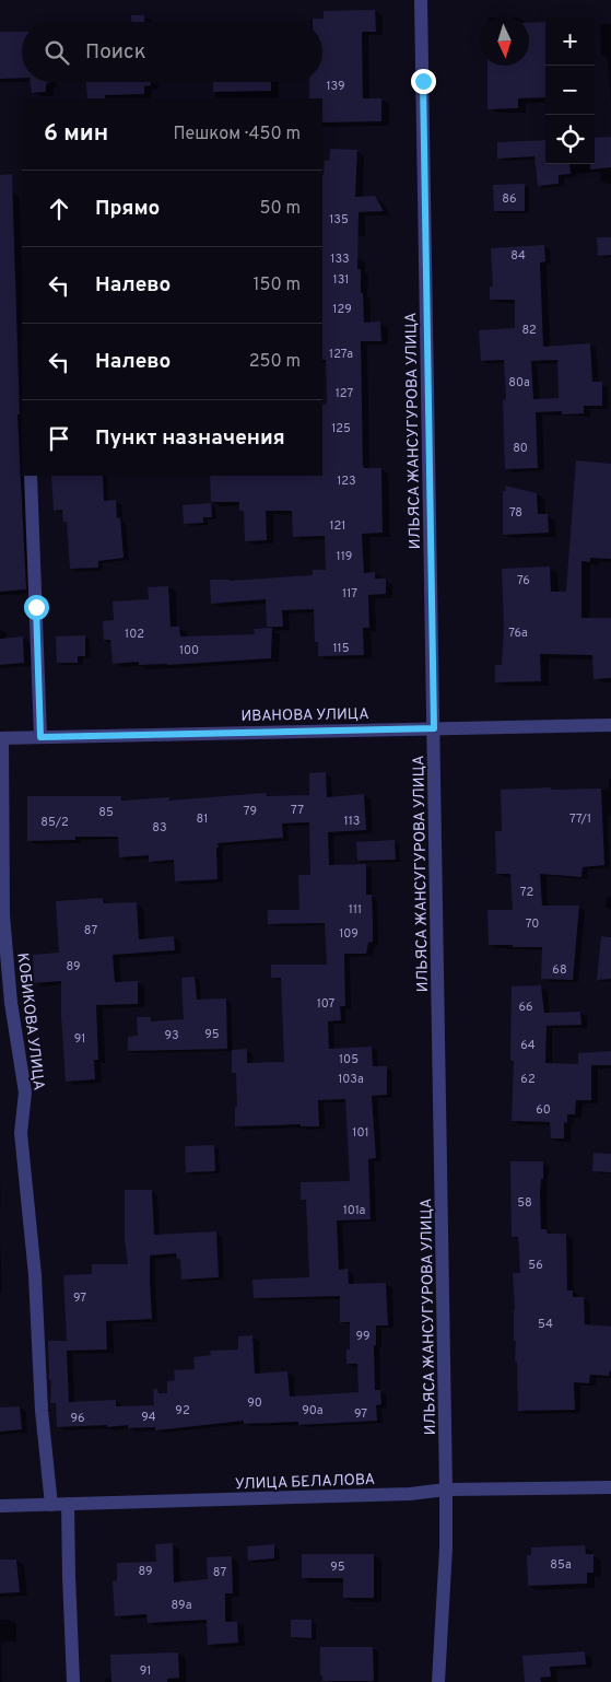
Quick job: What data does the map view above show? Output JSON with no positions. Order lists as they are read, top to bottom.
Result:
{
  "streets": {
    "street": [
      "ИЛЬЯСА ЖАНСУГУРОВА УЛИЦА",
      "ИВАНОВА УЛИЦА",
      "КОБИКОВА УЛИЦА",
      "УЛИЦА БЕЛАЛОВА"
    ]
  },
  "crossings": [
    ["ИЛЬЯСА ЖАНСУГУРОВА УЛИЦА", "ИВАНОВА УЛИЦА"],
    ["ИЛЬЯСА ЖАНСУГУРОВА УЛИЦА", "УЛИЦА БЕЛАЛОВА"],
    ["ИВАНОВА УЛИЦА", "КОБИКОВА УЛИЦА"],
    ["КОБИКОВА УЛИЦА", "УЛИЦА БЕЛАЛОВА"]
  ],
  "house_numbers": [
    "139",
    "86",
    "135",
    "84",
    "133",
    "131",
    "129",
    "82",
    "127а",
    "80а",
    "127",
    "125",
    "80",
    "123",
    "78",
    "121",
    "119",
    "76",
    "117",
    "76а",
    "102",
    "115",
    "100",
    "77",
    "79",
    "85",
    "81",
    "77/1",
    "113",
    "85/2",
    "83",
    "72",
    "111",
    "70",
    "87",
    "109",
    "89",
    "68",
    "107",
    "66",
    "95",
    "93",
    "91",
    "64",
    "105",
    "103а",
    "62",
    "60",
    "101",
    "58",
    "101а",
    "56",
    "97",
    "54",
    "99",
    "90",
    "92",
    "90а",
    "97",
    "94",
    "96",
    "85а",
    "95",
    "89",
    "87",
    "89а",
    "91"
  ],
  "north": "bottom",
  "page": {
    "map_buttons": ["+", "−"],
    "search": "Поиск",
    "heading": ["6 мин", "Пешком · 450 m"],
    "list": [
      ["Прямо", "50 m"],
      ["Налево", "150 m"],
      ["Налево", "250 m"],
      "Пункт назначения"
    ]
  }
}
